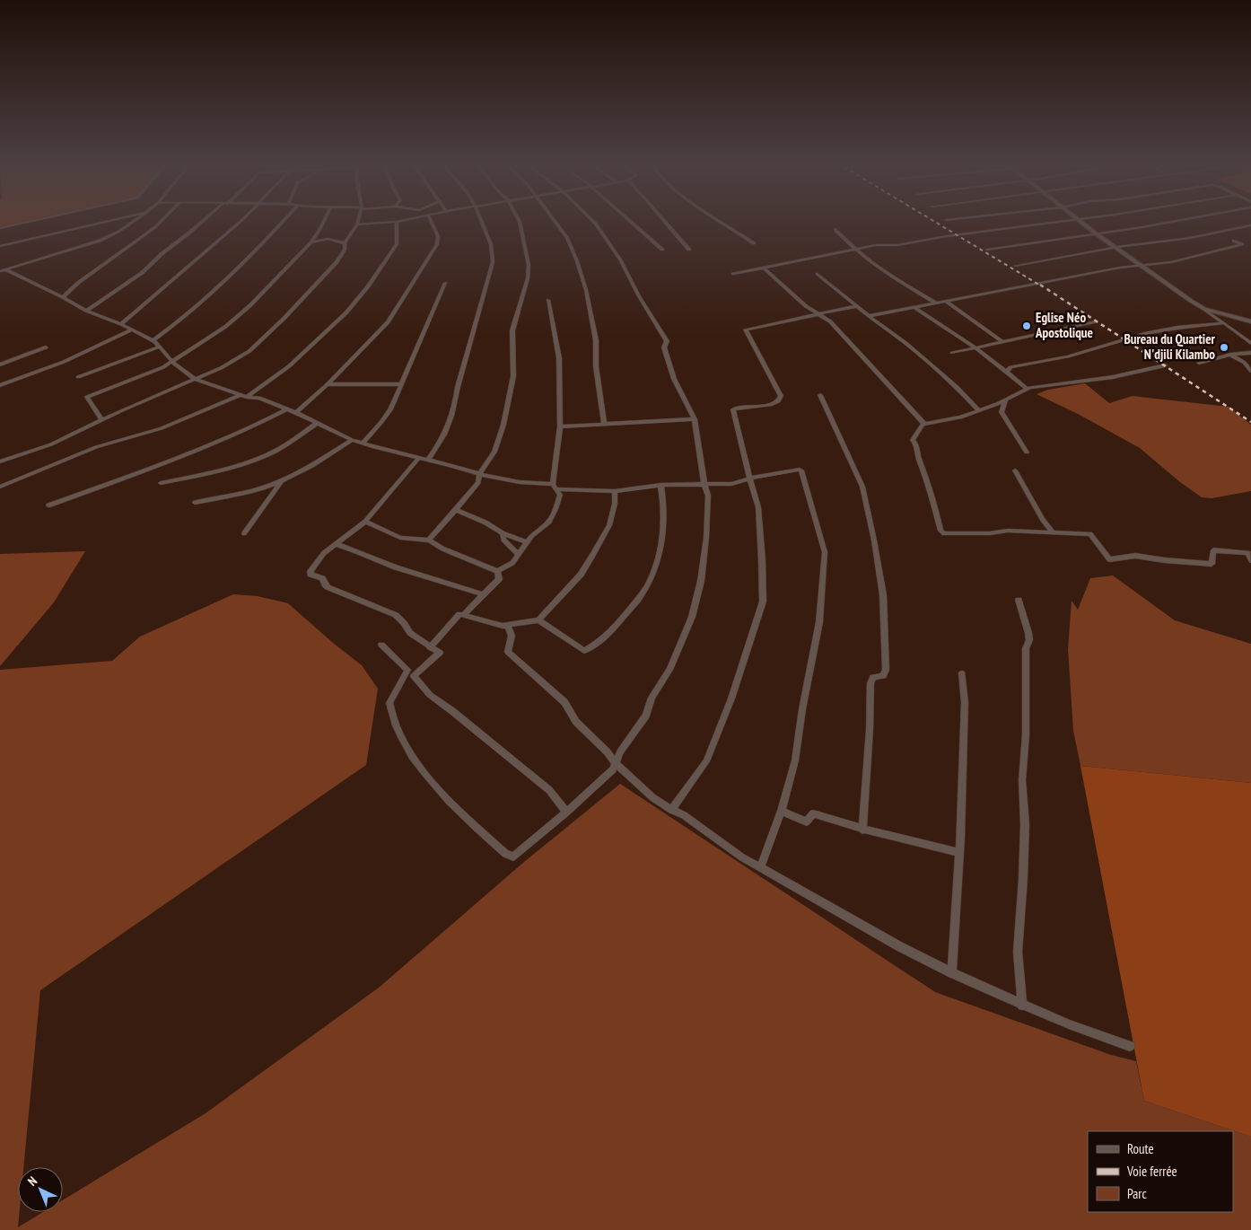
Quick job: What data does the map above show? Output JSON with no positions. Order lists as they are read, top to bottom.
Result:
{
  "places": ["Eglise Néo Apostolique", "Bureau du Quartier N'djili Kilambo"],
  "legend": ["Route", "Voie ferrée", "Parc"],
  "north": "top left"
}
